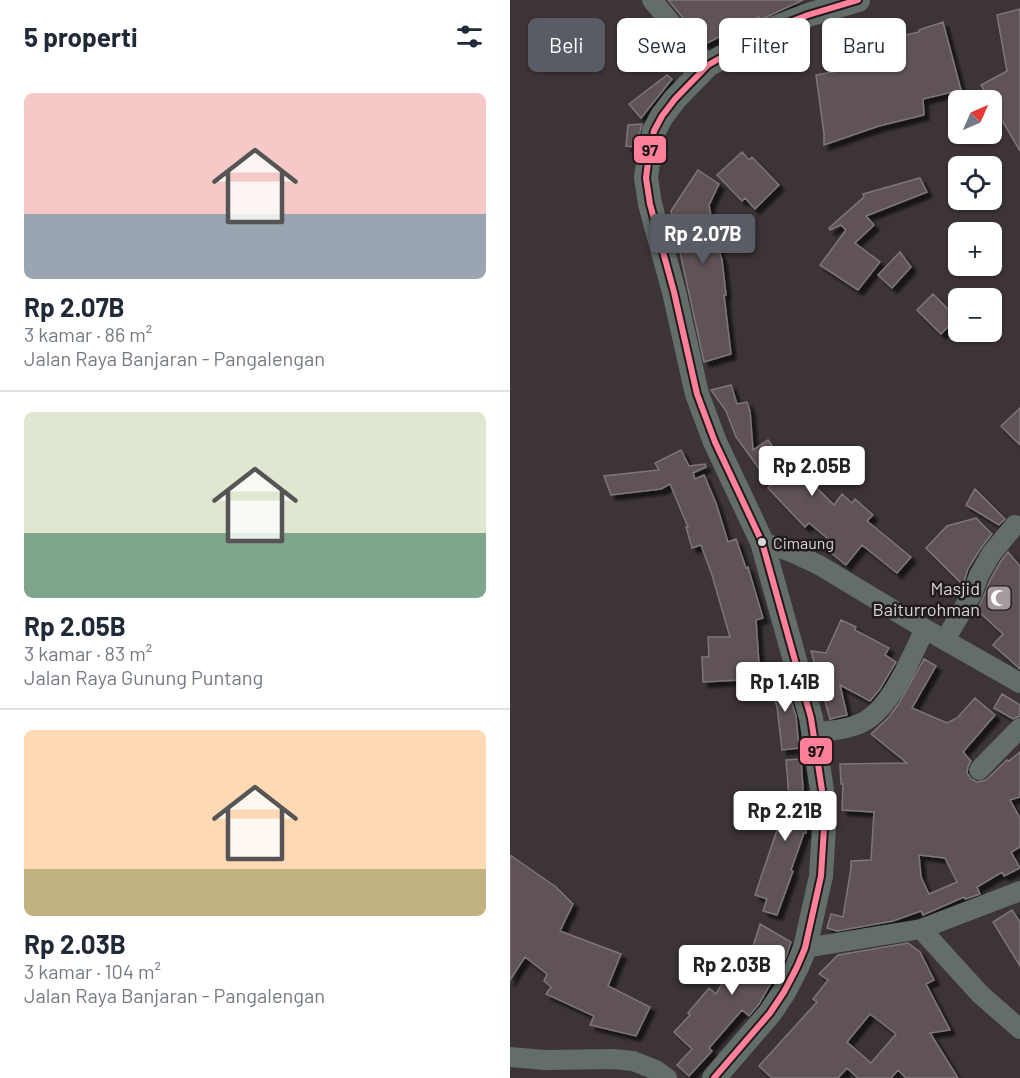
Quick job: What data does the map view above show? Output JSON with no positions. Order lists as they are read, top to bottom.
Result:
{
  "places": {
    "other": ["Cimaung"],
    "mosque": ["Masjid Baiturrohman"]
  },
  "lines": ["transit line 97"],
  "north": "top right",
  "page": {
    "heading": "5 properti",
    "chip": [
      "Beli",
      "Sewa",
      "Filter",
      "Baru"
    ],
    "list": [
      {
        "name": "Rp 2.07B",
        "note": "3 kamar · 86 m² · Jalan Raya Banjaran - Pangalengan"
      },
      {
        "name": "Rp 2.05B",
        "note": "3 kamar · 83 m² · Jalan Raya Gunung Puntang"
      },
      {
        "name": "Rp 2.03B",
        "note": "3 kamar · 104 m² · Jalan Raya Banjaran - Pangalengan"
      }
    ],
    "map_buttons": ["+", "−"],
    "price": [
      "Rp 2.07B",
      "Rp 2.05B",
      "Rp 1.41B",
      "Rp 2.21B",
      "Rp 2.03B"
    ]
  }
}
